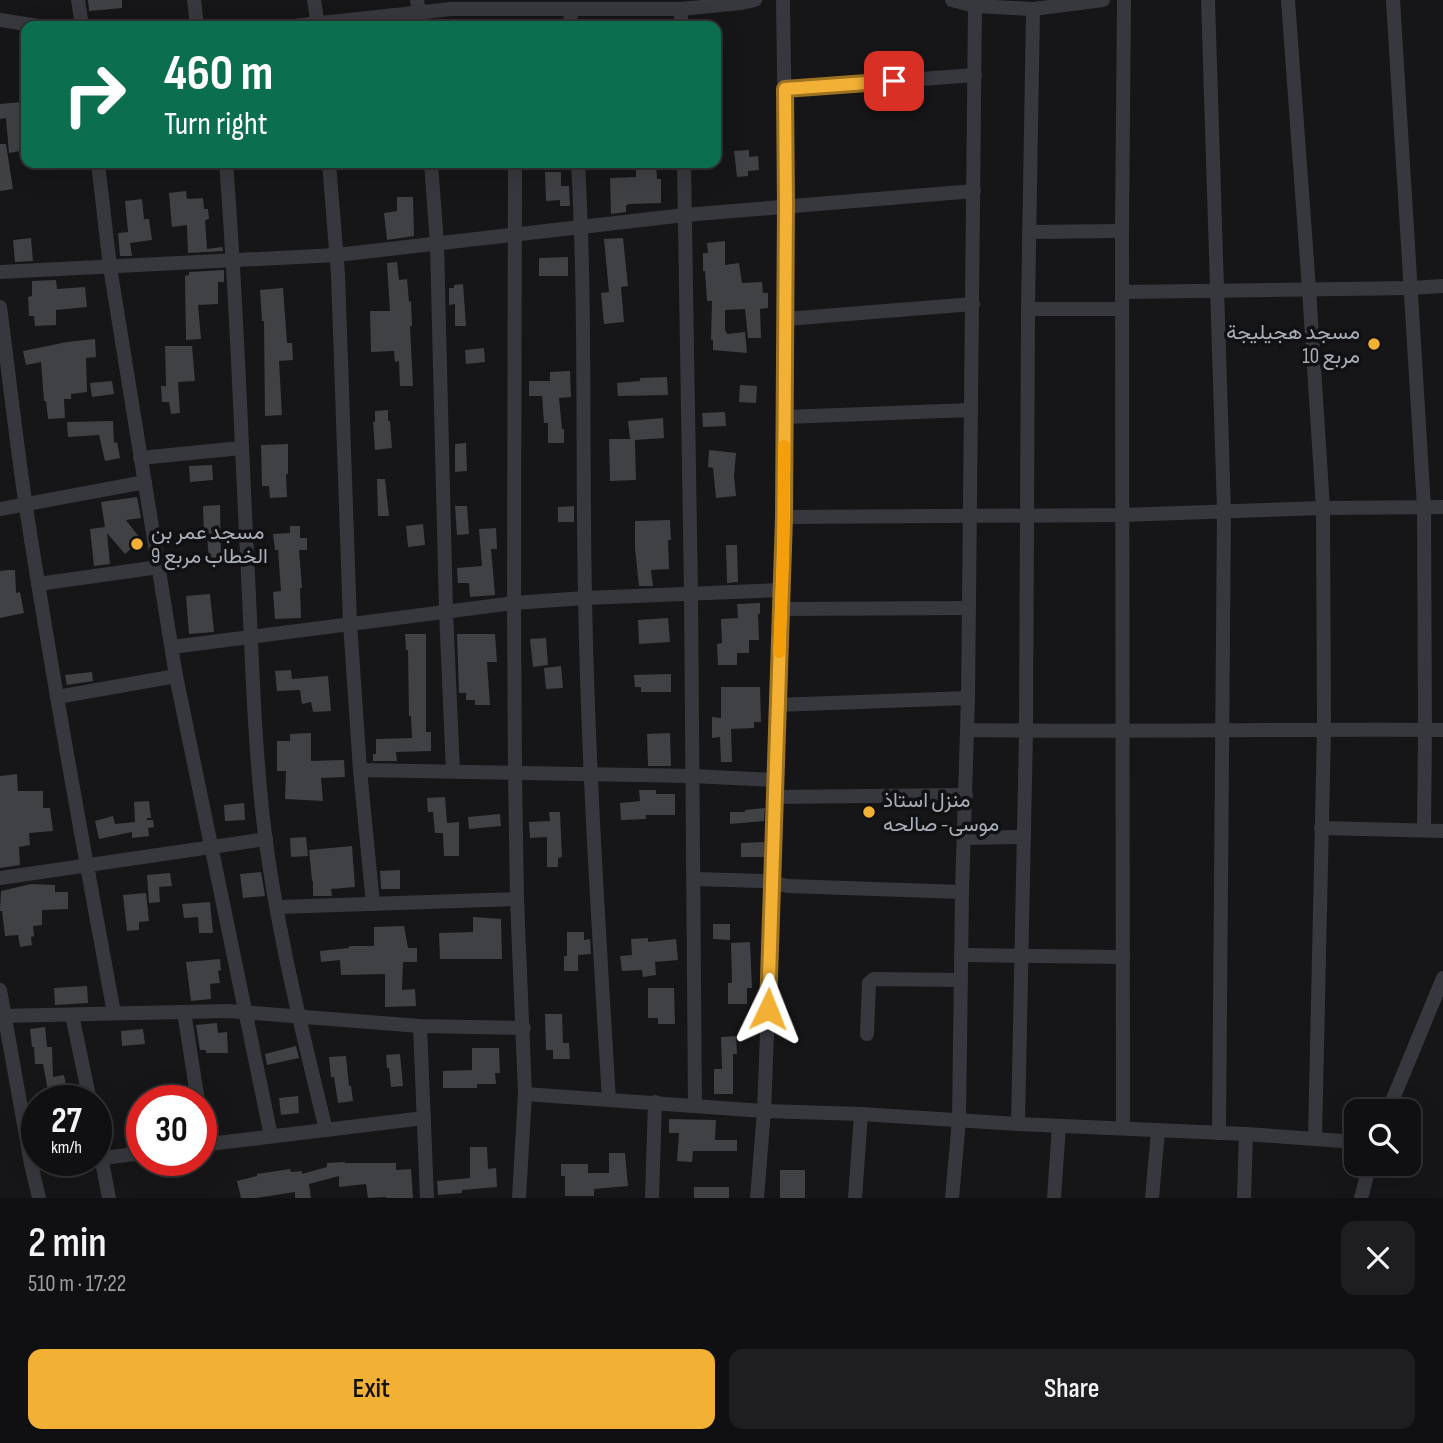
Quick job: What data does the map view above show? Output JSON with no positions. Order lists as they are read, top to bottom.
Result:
{
  "places": ["مسجد هجيليجة مربع 10", "مسجد عمر بن الخطاب مربع 9", "منزل استاذ موسى- صالحه"],
  "page": {
    "turn": ["460 m", "Turn right"],
    "speed": "27 km/h",
    "limit": "30",
    "heading": ["2 min", "510 m · 17:22"],
    "buttons": ["Exit", "Share"]
  }
}
